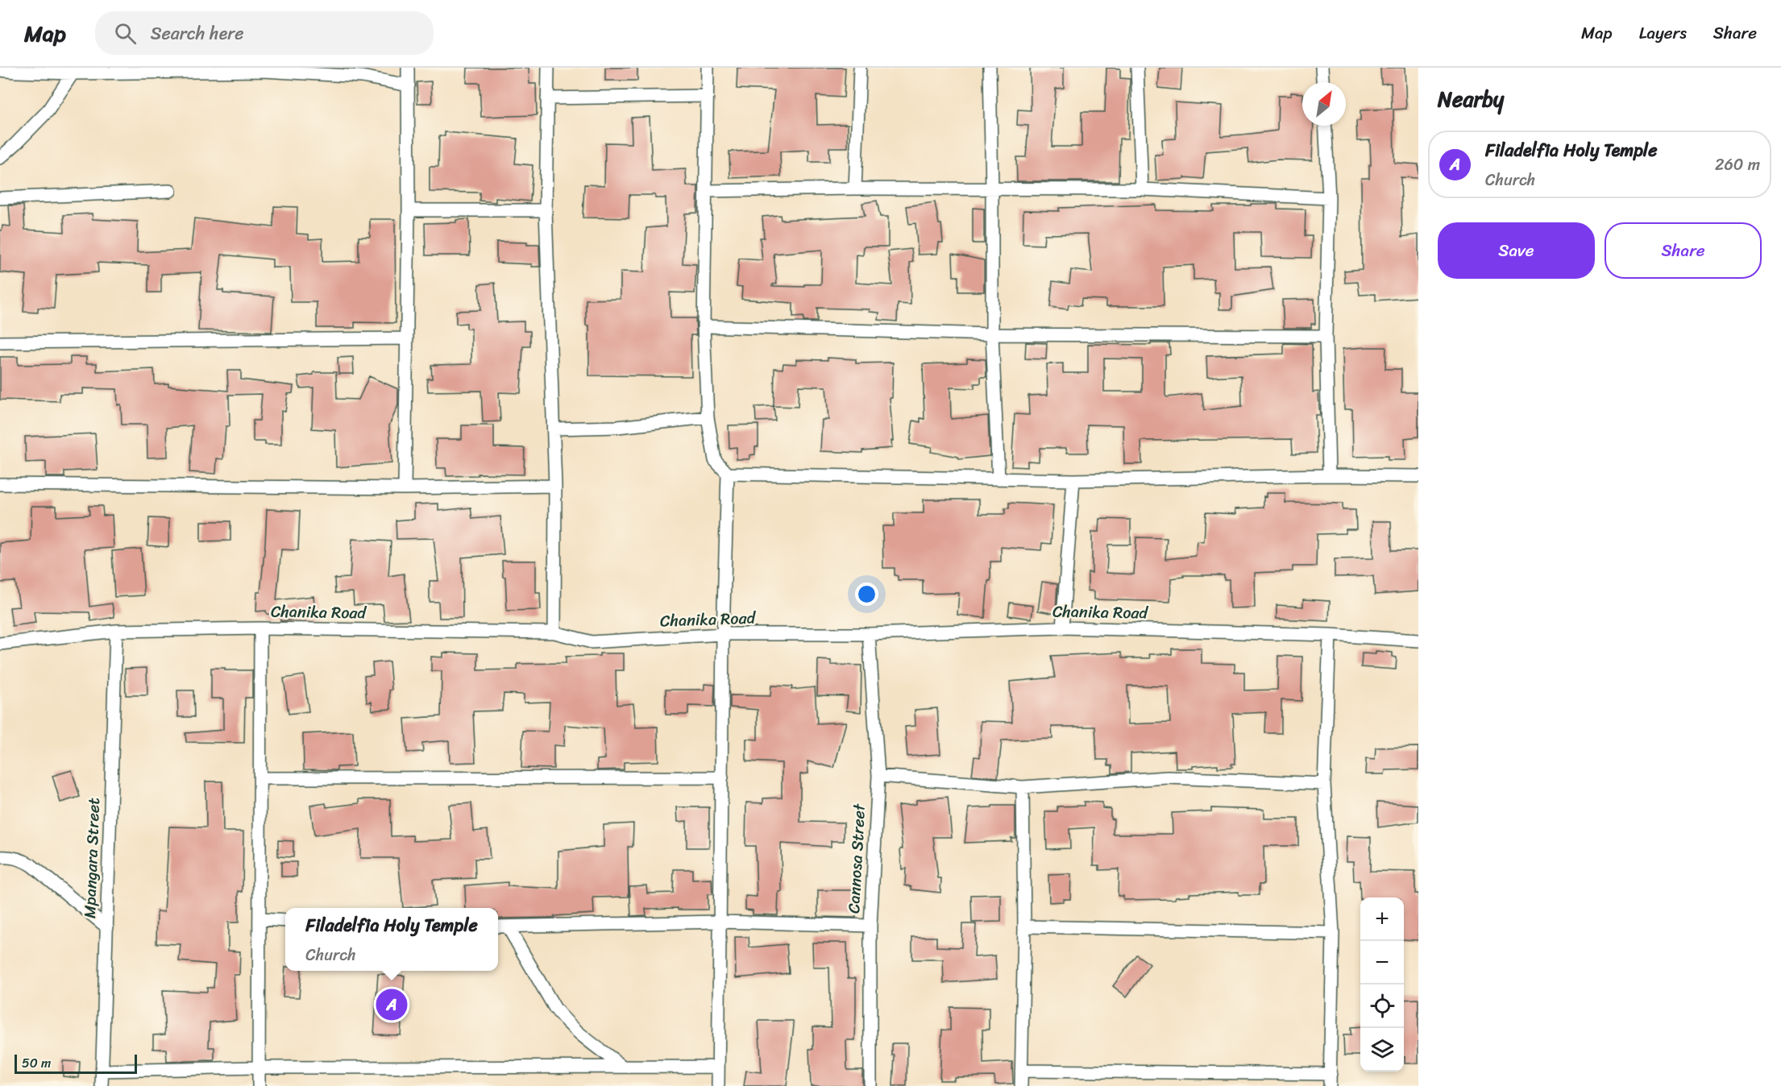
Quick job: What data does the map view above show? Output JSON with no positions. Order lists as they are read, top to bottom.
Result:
{
  "streets": {
    "street": ["Chanika Road", "Mpangara Street", "Cannosa Street"]
  },
  "crossings": [
    ["Chanika Road", "Mpangara Street"],
    ["Chanika Road", "Cannosa Street"]
  ],
  "scale_bar": "50 m",
  "north": "top right",
  "page": {
    "header": "Map",
    "search": "Search here",
    "nav": ["Map", "Layers", "Share"],
    "heading": "Nearby",
    "list": [
      {
        "mark": "A",
        "name": "Filadelfia Holy Temple",
        "note": "Church",
        "value": "260 m"
      }
    ],
    "buttons": ["Save", "Share"],
    "map_buttons": ["+", "−"],
    "popup": ["Filadelfia Holy Temple", "Church"],
    "pins": "A",
    "scale": "50 m"
  }
}
